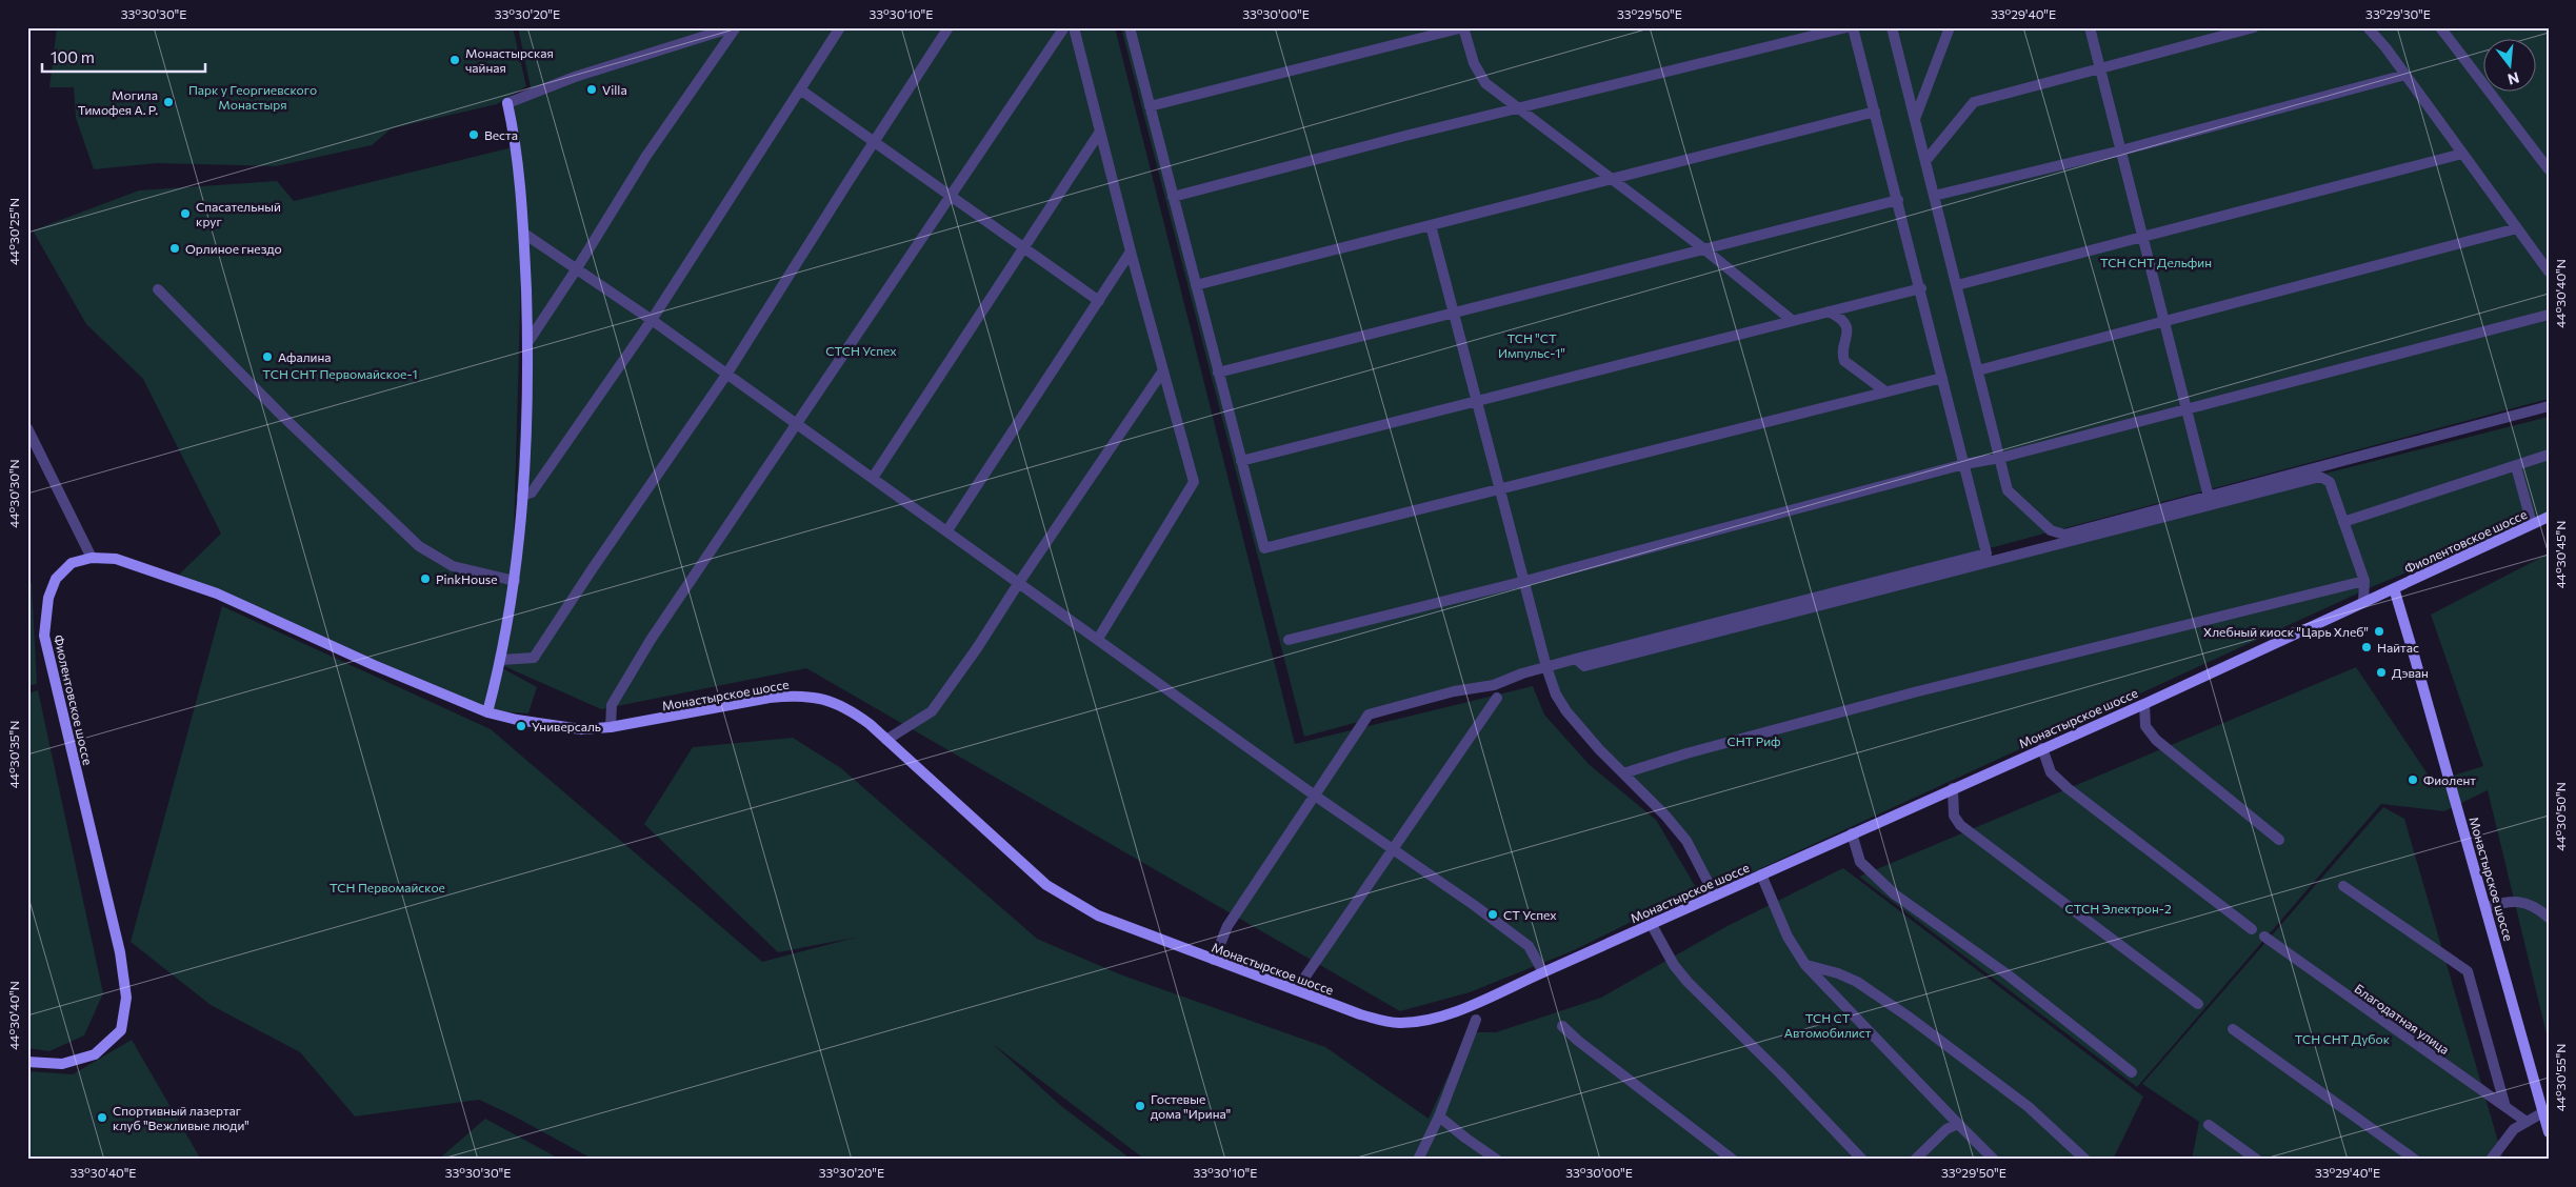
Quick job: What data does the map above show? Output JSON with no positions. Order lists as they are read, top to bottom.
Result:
{
  "streets": {
    "main road": ["Фиолентовское шоссе", "Монастырское шоссе"],
    "street": ["Благодатная улица"]
  },
  "crossings": [
    ["Фиолентовское шоссе", "Монастырское шоссе"]
  ],
  "parks": [
    "Парк у Георгиевского Монастыря",
    "ТСН СНТ Дельфин",
    "ТСН \"СТ Импульс-1\"",
    "СТСН Успех",
    "ТСН СНТ Первомайское-1",
    "СНТ Риф",
    "ТСН Первомайское",
    "СТСН Электрон-2",
    "ТСН СТ Автомобилист",
    "ТСН СНТ Дубок"
  ],
  "places": [
    "Монастырская чайная",
    "Villa",
    "Могила Тимофея А. Р.",
    "Веста",
    "Спасательный круг",
    "Орлиное гнездо",
    "Афалина",
    "PinkHouse",
    "Хлебный киоск \"Царь Хлеб\"",
    "Найтас",
    "Дэван",
    "Универсаль",
    "Фиолент",
    "СТ Успех",
    "Гостевые дома \"Ирина\"",
    "Спортивный лазертаг клуб \"Вежливые люди\""
  ],
  "scale_bar": "100 m",
  "north": "bottom",
  "coordinates": [
    "33°30'30\"E",
    "33°30'20\"E",
    "33°30'10\"E",
    "33°30'00\"E",
    "33°29'50\"E",
    "33°29'40\"E",
    "33°29'30\"E",
    "44°30'25\"N",
    "44°30'40\"N",
    "44°30'30\"N",
    "44°30'45\"N",
    "44°30'35\"N",
    "44°30'50\"N",
    "44°30'55\"N",
    "33°30'40\"E"
  ]
}
